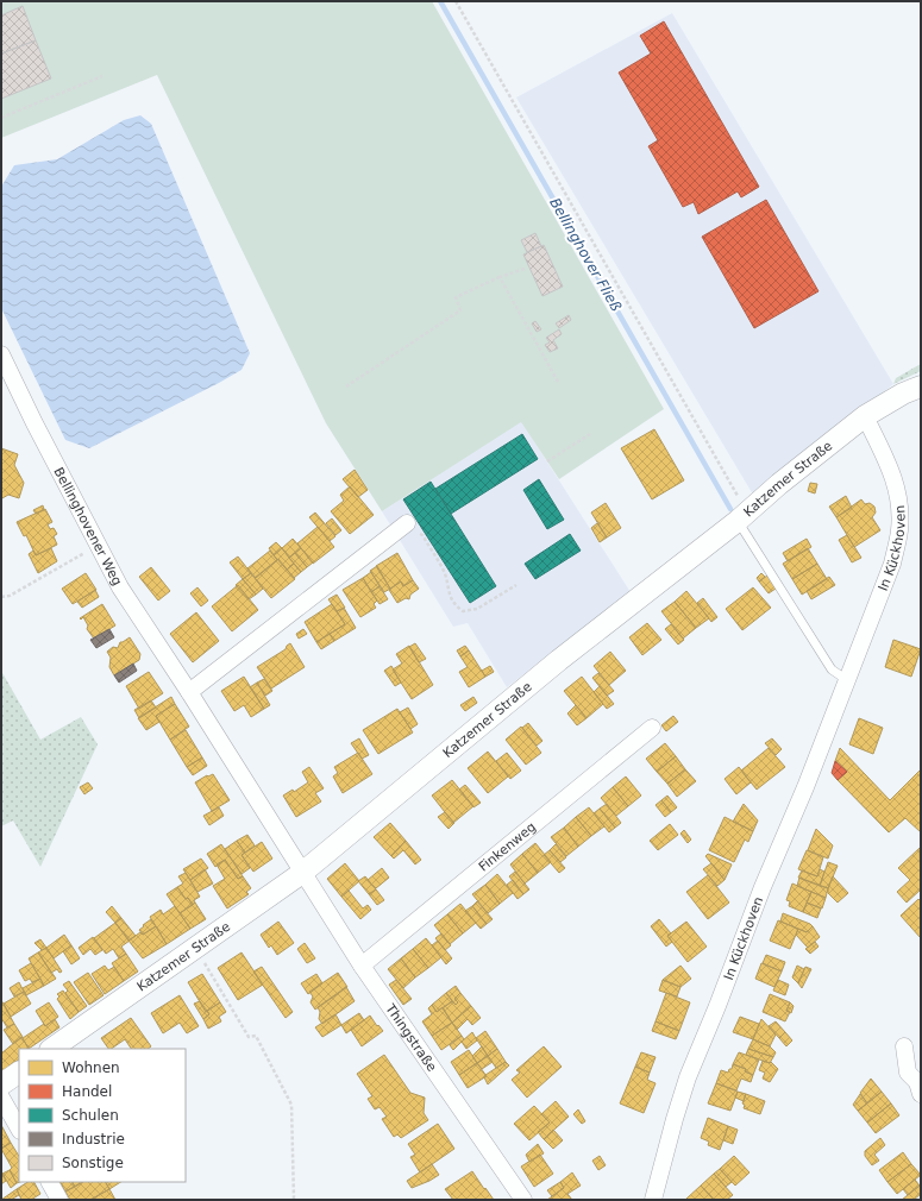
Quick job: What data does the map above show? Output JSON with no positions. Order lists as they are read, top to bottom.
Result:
{
  "streets": {
    "street": [
      "Katzemer Straße",
      "Bellinghovener Weg",
      "In Kückhoven",
      "Finkenweg",
      "Thingstraße"
    ]
  },
  "crossings": [
    ["Katzemer Straße", "Bellinghovener Weg"],
    ["Katzemer Straße", "In Kückhoven"],
    ["Katzemer Straße", "Thingstraße"],
    ["Bellinghovener Weg", "Thingstraße"],
    ["Finkenweg", "Thingstraße"]
  ],
  "water": ["Bellinghover Fließ"],
  "legend": [
    "Wohnen",
    "Handel",
    "Schulen",
    "Industrie",
    "Sonstige"
  ]
}
